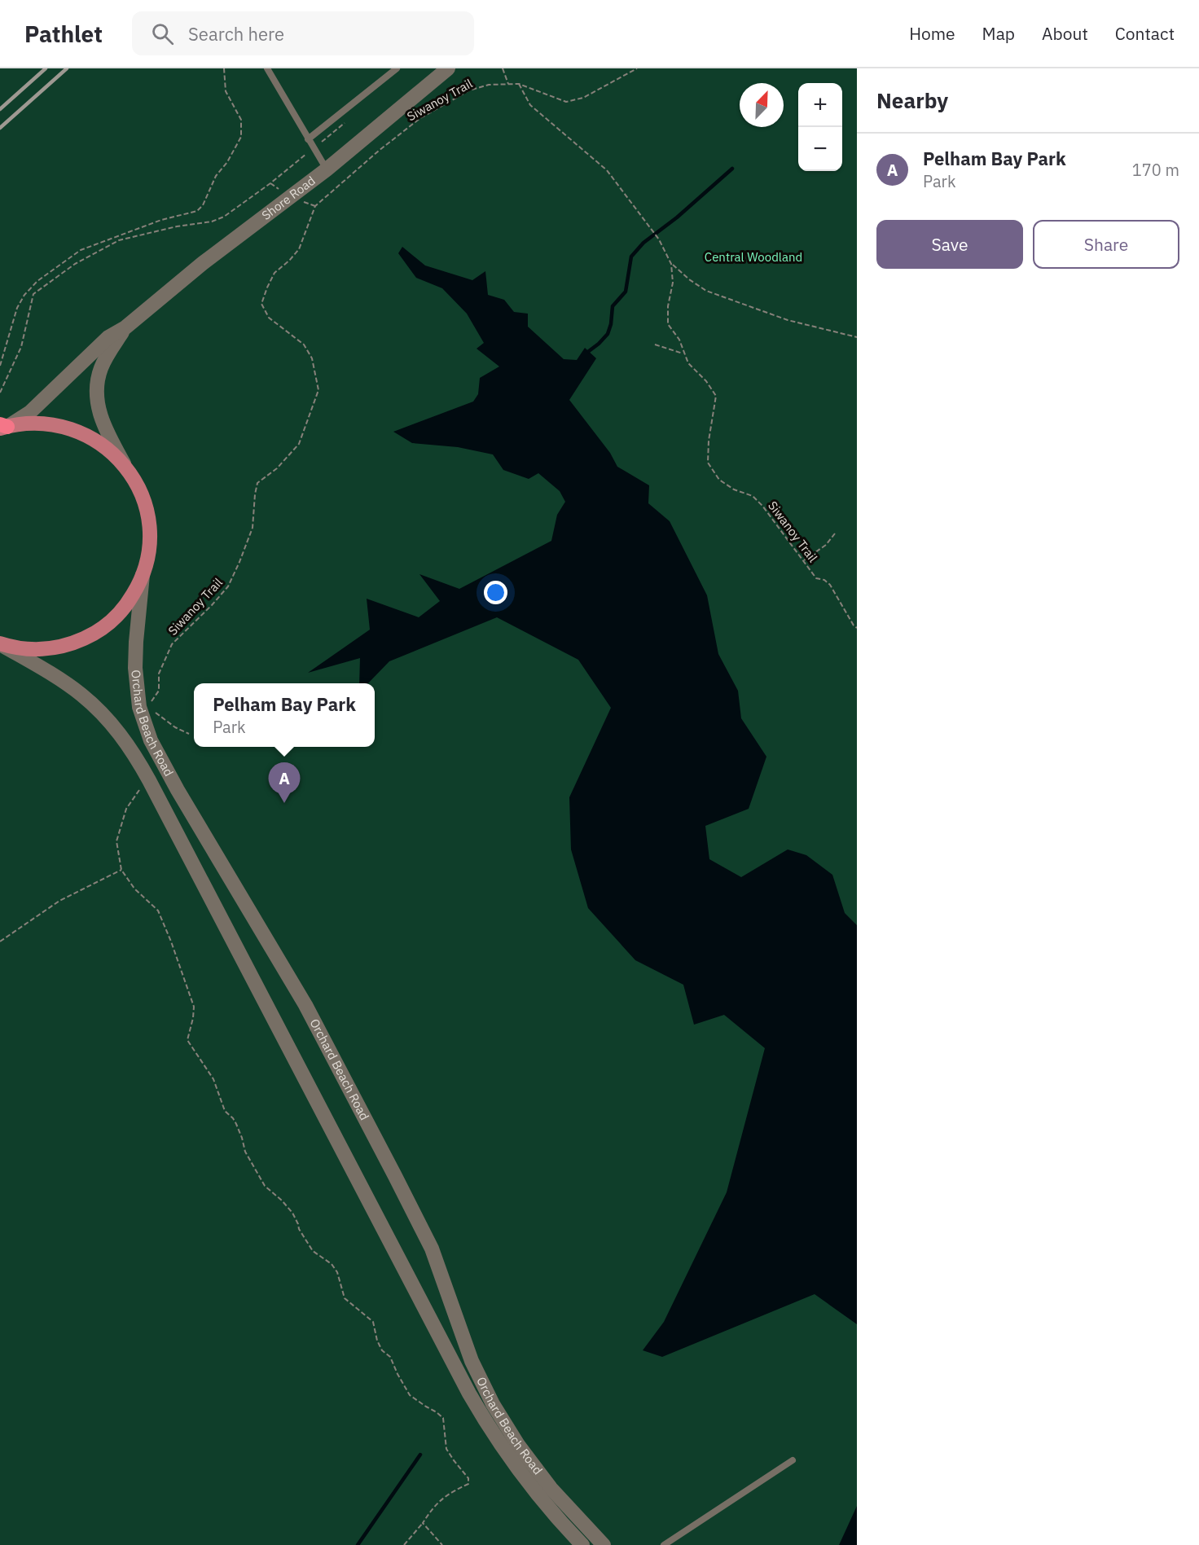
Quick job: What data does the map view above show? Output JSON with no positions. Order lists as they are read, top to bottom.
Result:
{
  "streets": {
    "street": ["Shore Road", "Orchard Beach Road"],
    "path": ["Siwanoy Trail"]
  },
  "crossings": [
    ["Siwanoy Trail", "Orchard Beach Road"]
  ],
  "parks": ["Central Woodland"],
  "north": "top right",
  "page": {
    "header": "Pathlet",
    "search": "Search here",
    "nav": [
      "Home",
      "Map",
      "About",
      "Contact"
    ],
    "heading": "Nearby",
    "map_buttons": ["+", "−"],
    "list": [
      {
        "mark": "A",
        "name": "Pelham Bay Park",
        "note": "Park",
        "value": "170 m"
      }
    ],
    "buttons": ["Save", "Share"],
    "popup": ["Pelham Bay Park", "Park"],
    "pins": "A"
  }
}
